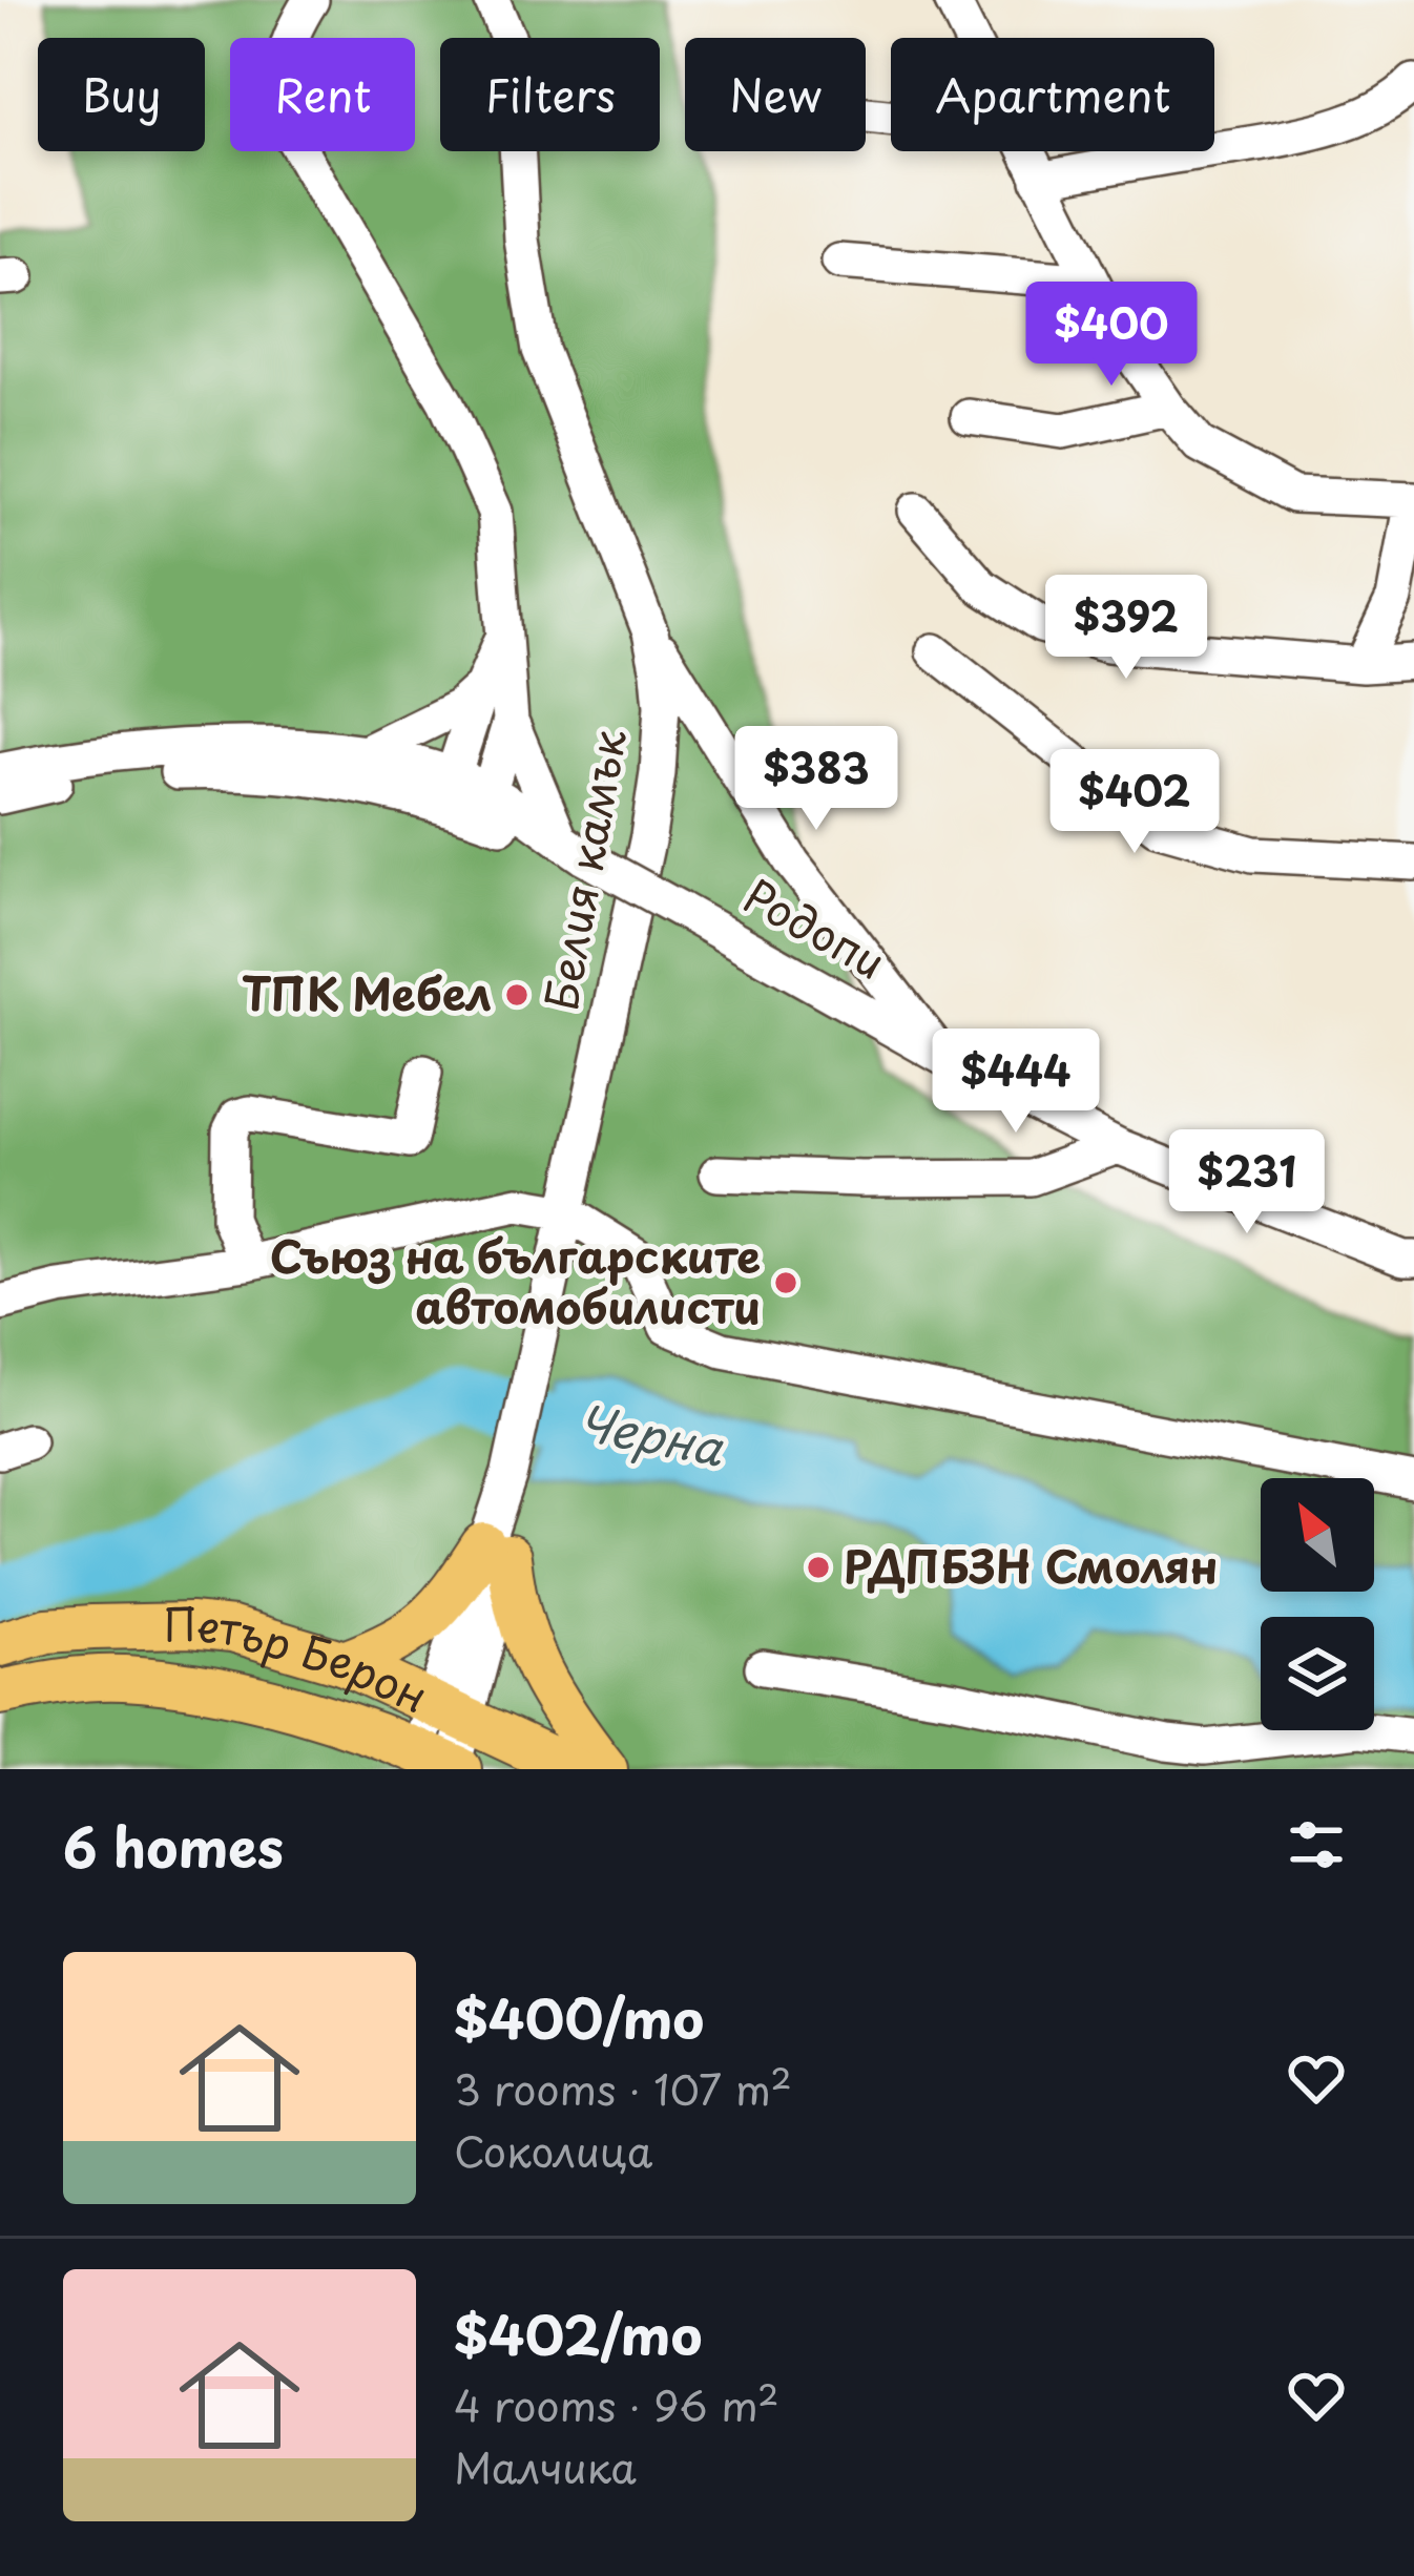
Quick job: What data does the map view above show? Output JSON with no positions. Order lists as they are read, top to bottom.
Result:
{
  "streets": {
    "main road": ["Петър Берон"],
    "street": ["Белия камък", "Родопи"]
  },
  "crossings": [
    ["Белия камък", "Петър Берон"]
  ],
  "water": ["Черна"],
  "places": ["ТПК Мебел", "Съюз на българските автомобилисти", "РДПБЗН Смолян"],
  "north": "top left",
  "page": {
    "chip": [
      "Buy",
      "Rent",
      "Filters",
      "New",
      "Apartment"
    ],
    "price": [
      "$400",
      "$392",
      "$383",
      "$402",
      "$444",
      "$231"
    ],
    "heading": "6 homes",
    "list": [
      {
        "name": "$400/mo",
        "note": "3 rooms · 107 m² · Соколица"
      },
      {
        "name": "$402/mo",
        "note": "4 rooms · 96 m² · Малчика"
      }
    ]
  }
}
